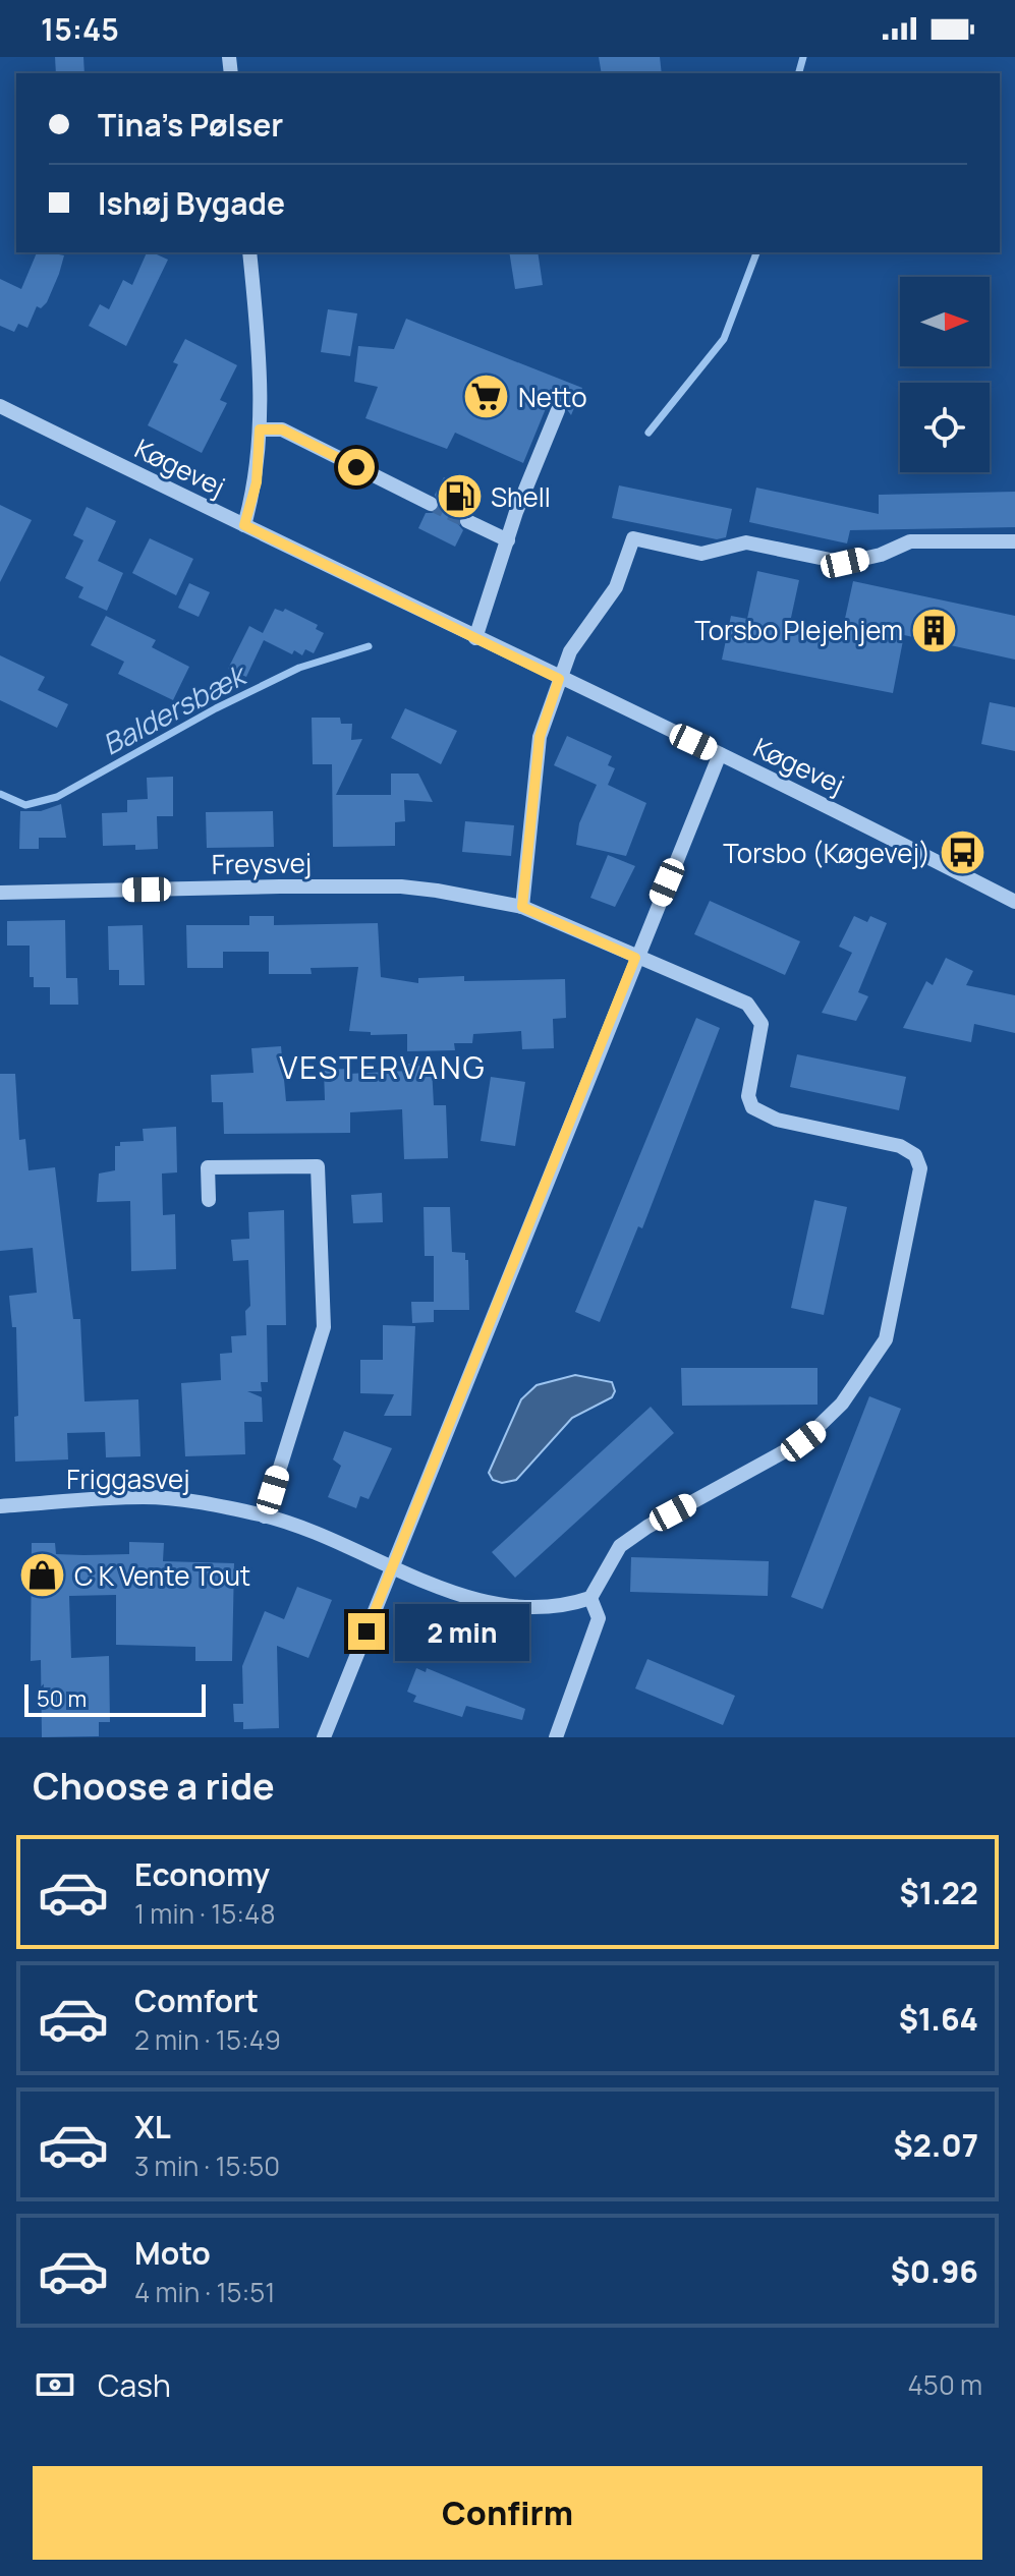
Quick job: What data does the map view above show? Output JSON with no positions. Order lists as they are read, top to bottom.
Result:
{
  "streets": {
    "street": ["Køgevej", "Freysvej", "Friggasvej"]
  },
  "crossings": [
    ["Freysvej", "Friggasvej"]
  ],
  "districts": ["VESTERVANG"],
  "water": ["Baldersbæk"],
  "places": {
    "supermarket": ["Netto"],
    "fuel station": ["Shell"],
    "building": ["Torsbo Plejehjem"],
    "bus stop": ["Torsbo (Køgevej)"],
    "shop": ["C K Vente Tout"]
  },
  "scale_bar": "50 m",
  "north": "right",
  "page": {
    "status": "15:45",
    "banner": ["Tina's Pølser", "Ishøj Bygade"],
    "bubble": "2 min",
    "scale": "50 m",
    "heading": "Choose a ride",
    "list": [
      {
        "name": "Economy",
        "note": "1 min · 15:48",
        "value": "$1.22"
      },
      {
        "name": "Comfort",
        "note": "2 min · 15:49",
        "value": "$1.64"
      },
      {
        "name": "XL",
        "note": "3 min · 15:50",
        "value": "$2.07"
      },
      {
        "name": "Moto",
        "note": "4 min · 15:51",
        "value": "$0.96"
      }
    ],
    "pay": ["Cash", "450 m"],
    "buttons": "Confirm"
  }
}
